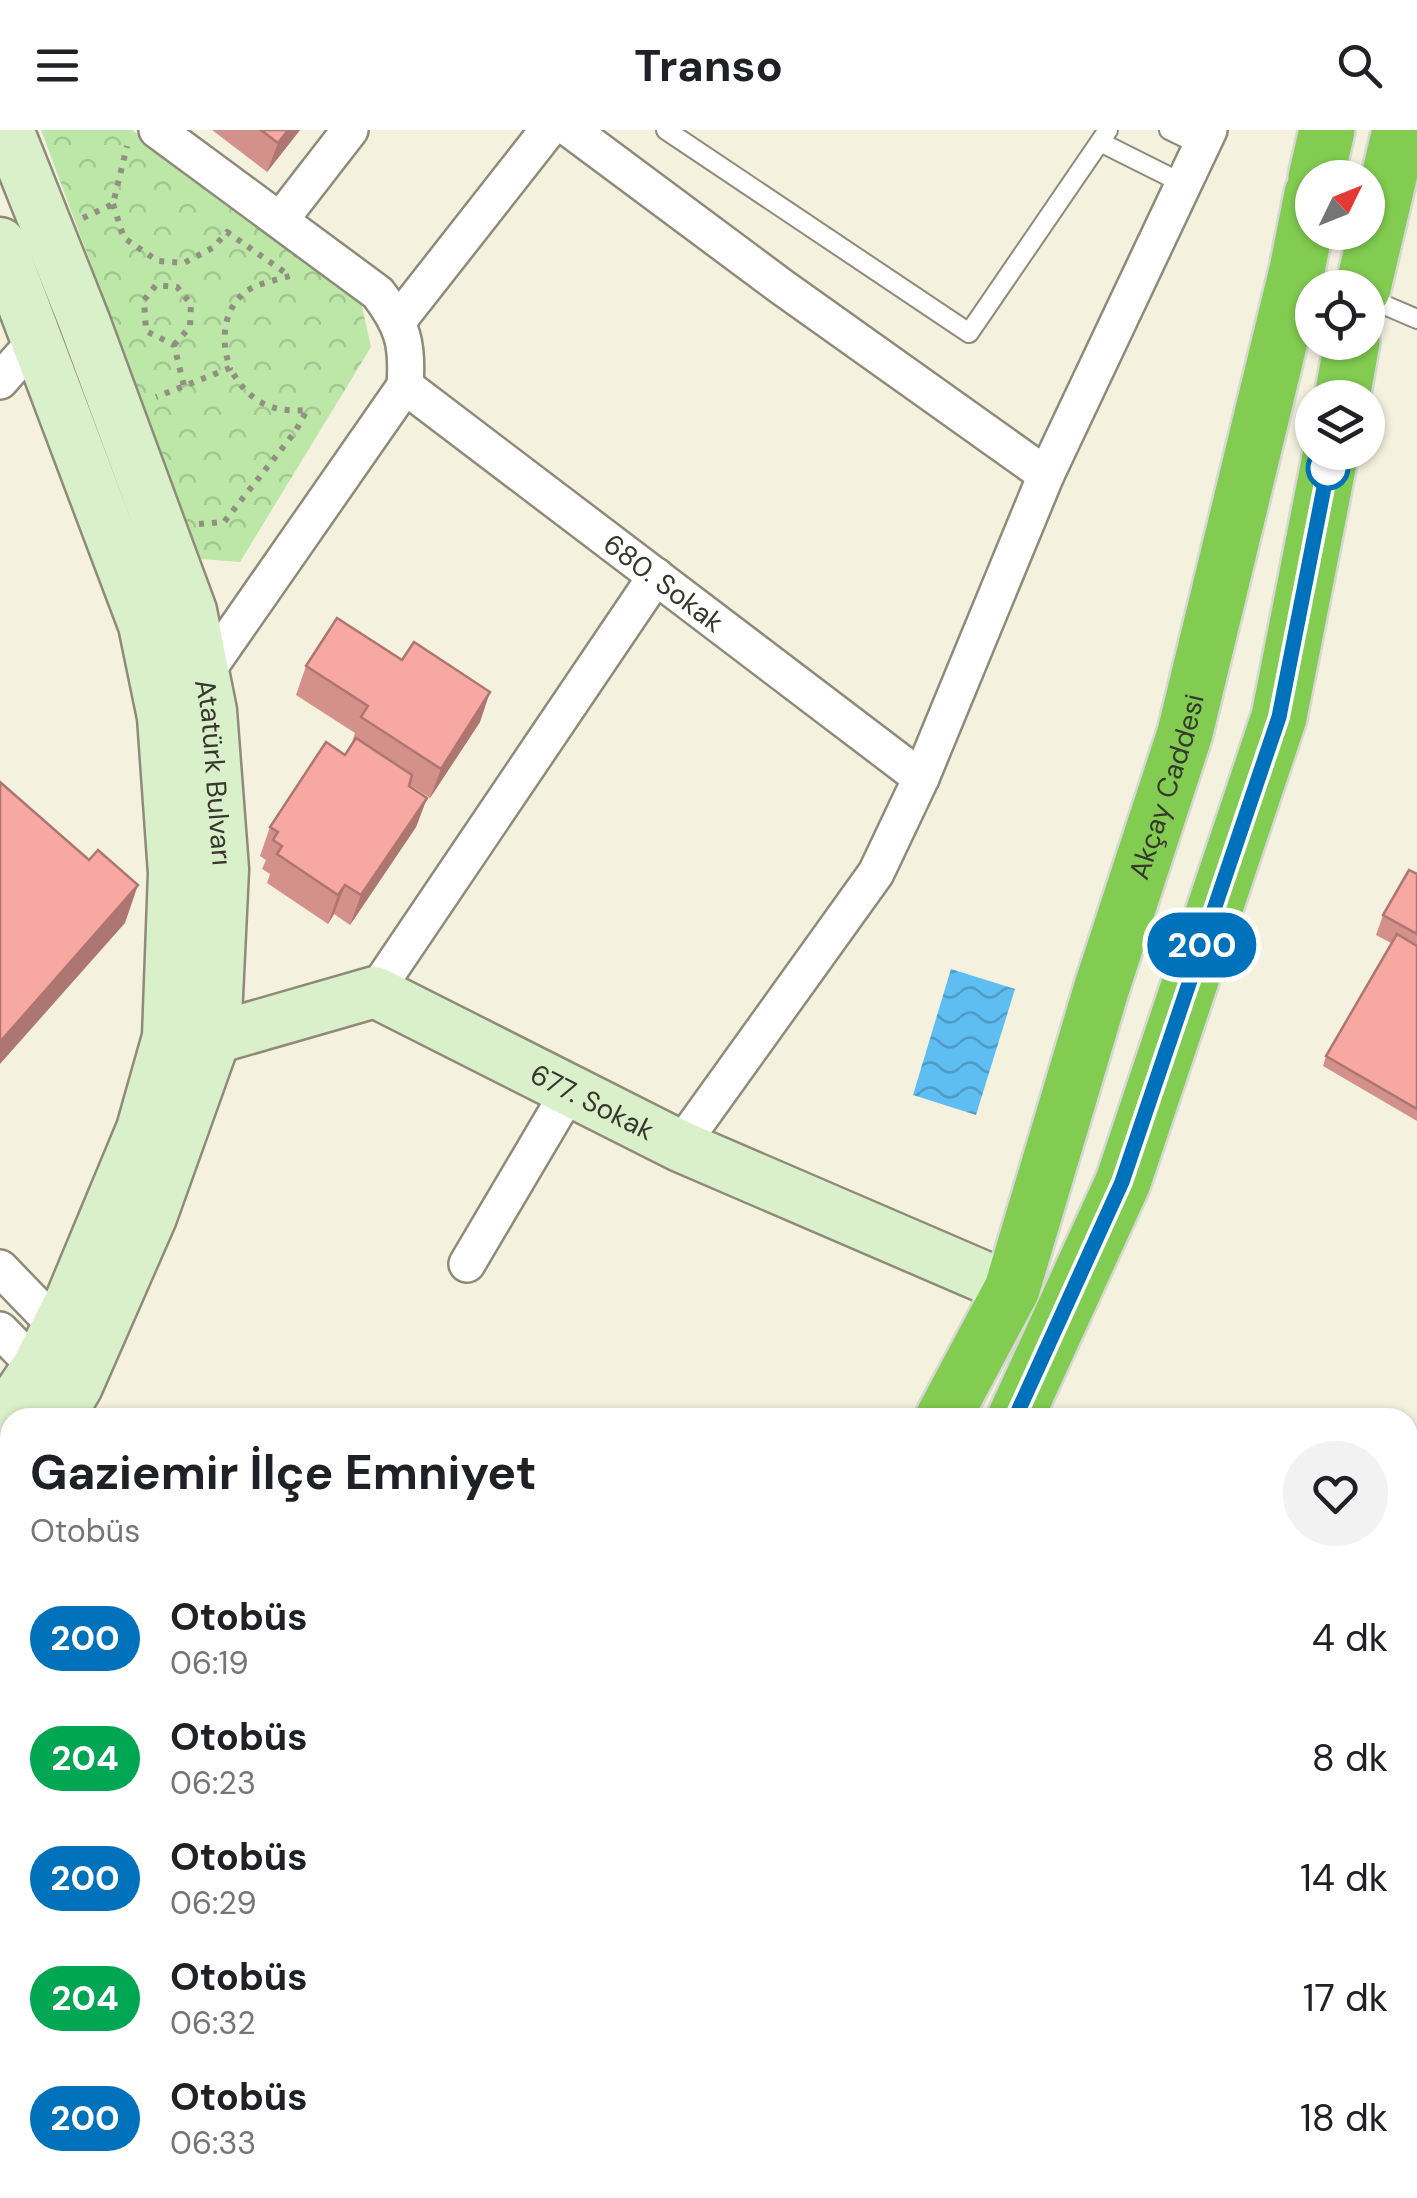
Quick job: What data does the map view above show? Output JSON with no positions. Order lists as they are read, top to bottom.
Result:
{
  "streets": {
    "highway": ["Akçay Caddesi"],
    "street": ["680. Sokak", "Atatürk Bulvarı", "677. Sokak"]
  },
  "crossings": [
    ["Akçay Caddesi", "677. Sokak"]
  ],
  "lines": ["bus line 200"],
  "north": "top right",
  "page": {
    "header": "Transo",
    "on_map": "200",
    "heading": ["Gaziemir İlçe Emniyet", "Otobüs"],
    "list": [
      {
        "mark": "200",
        "name": "Otobüs",
        "note": "06:19",
        "value": "4 dk"
      },
      {
        "mark": "204",
        "name": "Otobüs",
        "note": "06:23",
        "value": "8 dk"
      },
      {
        "mark": "200",
        "name": "Otobüs",
        "note": "06:29",
        "value": "14 dk"
      },
      {
        "mark": "204",
        "name": "Otobüs",
        "note": "06:32",
        "value": "17 dk"
      },
      {
        "mark": "200",
        "name": "Otobüs",
        "note": "06:33",
        "value": "18 dk"
      }
    ]
  }
}
